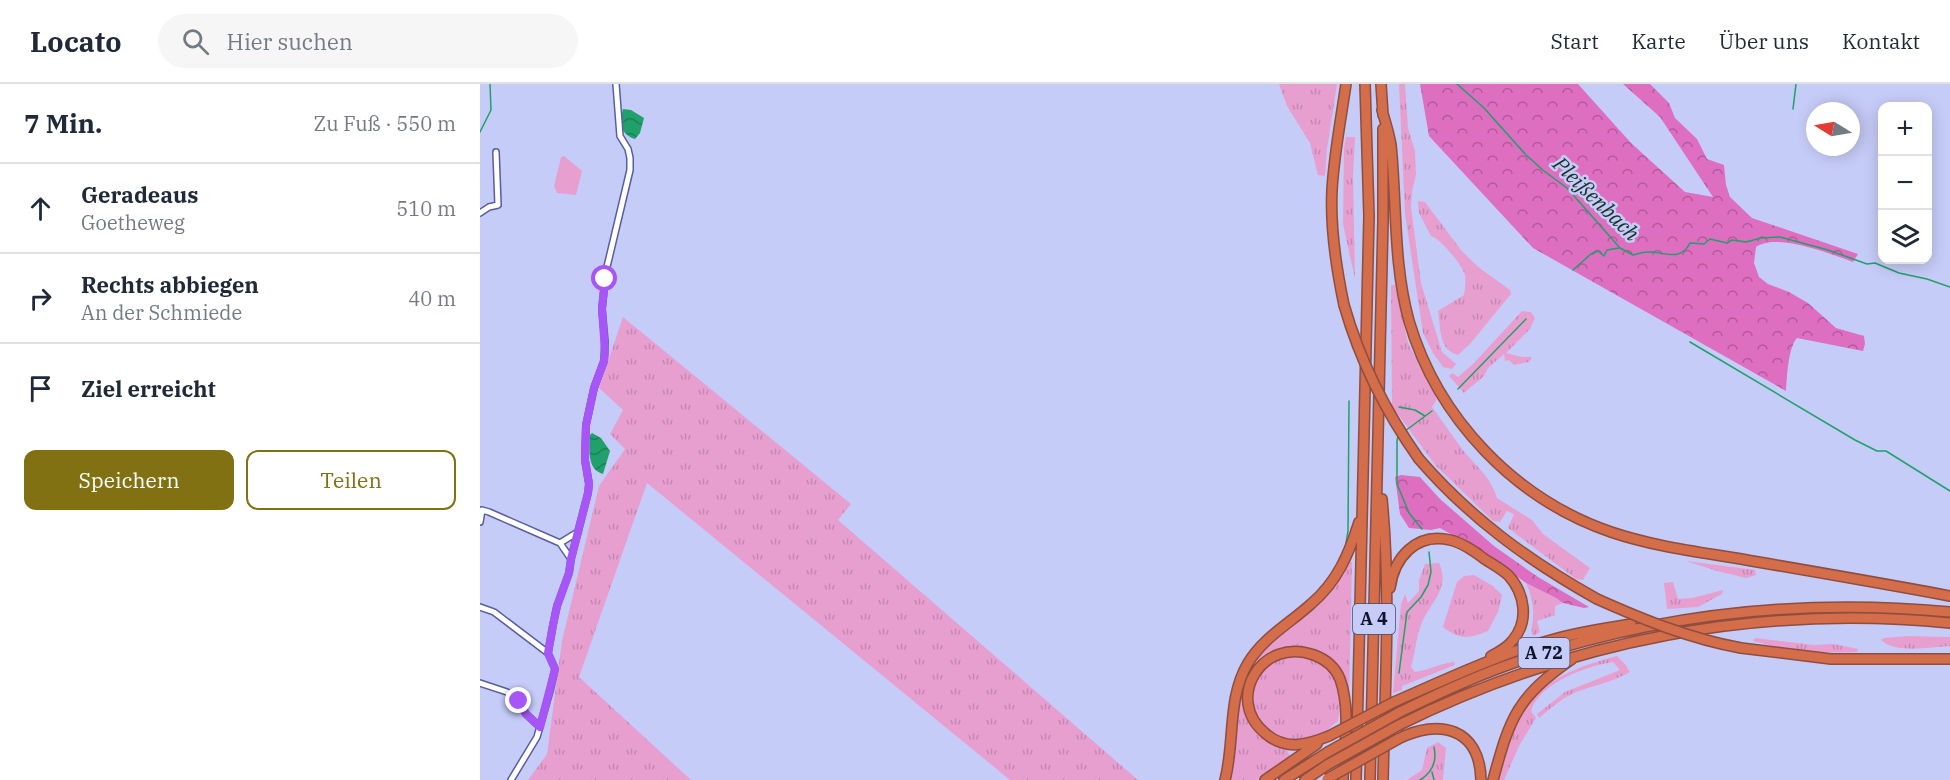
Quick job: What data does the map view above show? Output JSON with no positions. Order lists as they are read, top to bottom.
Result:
{
  "streets": {
    "highway": ["A 4", "A 72"]
  },
  "water": ["Pleißenbach"],
  "north": "left",
  "page": {
    "header": "Locato",
    "search": "Hier suchen",
    "nav": [
      "Start",
      "Karte",
      "Über uns",
      "Kontakt"
    ],
    "heading": ["7 Min.", "Zu Fuß · 550 m"],
    "map_buttons": ["+", "−"],
    "list": [
      ["Geradeaus", "Goetheweg", "510 m"],
      ["Rechts abbiegen", "An der Schmiede", "40 m"],
      "Ziel erreicht"
    ],
    "buttons": ["Speichern", "Teilen"]
  }
}
